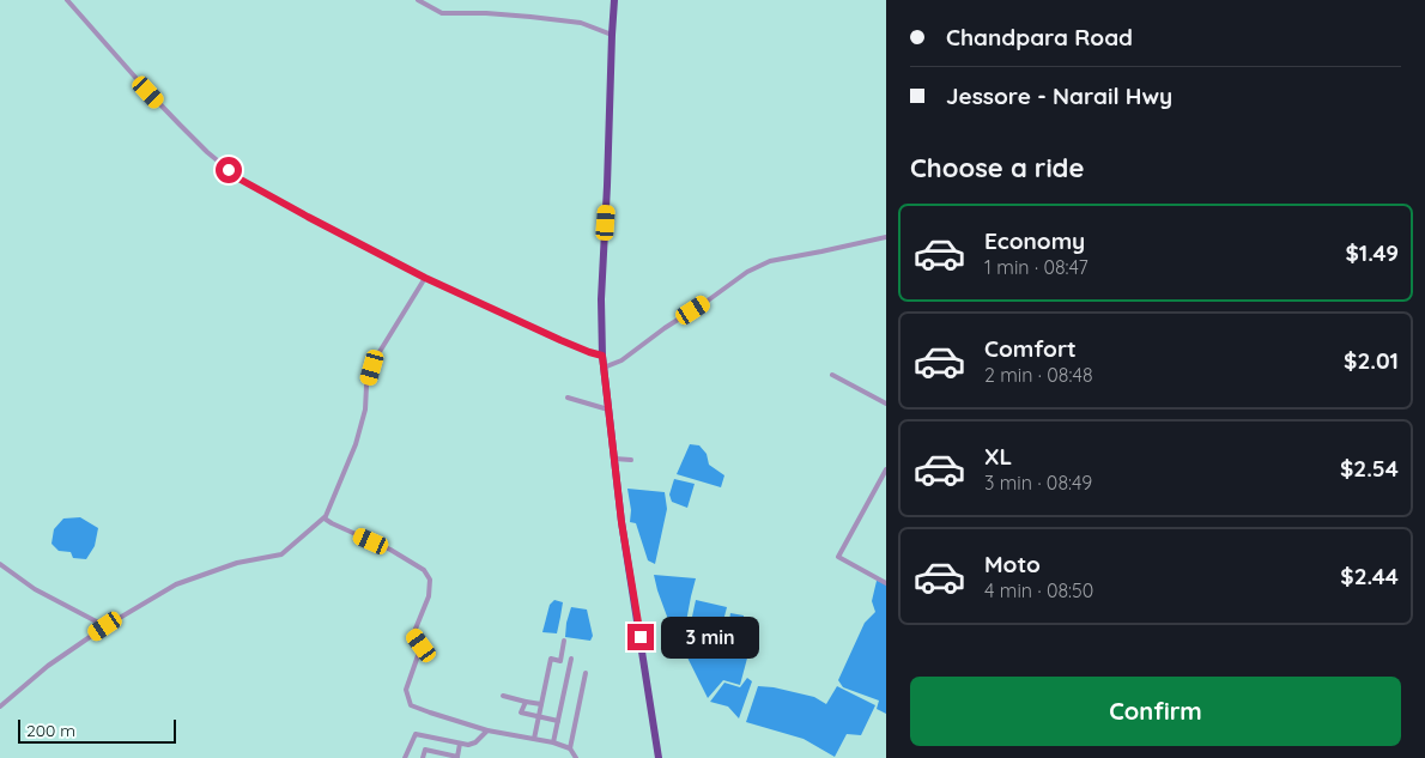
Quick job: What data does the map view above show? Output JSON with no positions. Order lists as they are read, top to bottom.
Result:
{
  "scale_bar": "200 m",
  "page": {
    "banner": ["Chandpara Road", "Jessore - Narail Hwy"],
    "heading": "Choose a ride",
    "list": [
      {
        "name": "Economy",
        "note": "1 min · 08:47",
        "value": "$1.49"
      },
      {
        "name": "Comfort",
        "note": "2 min · 08:48",
        "value": "$2.01"
      },
      {
        "name": "XL",
        "note": "3 min · 08:49",
        "value": "$2.54"
      },
      {
        "name": "Moto",
        "note": "4 min · 08:50",
        "value": "$2.44"
      }
    ],
    "bubble": "3 min",
    "buttons": "Confirm",
    "scale": "200 m"
  }
}
